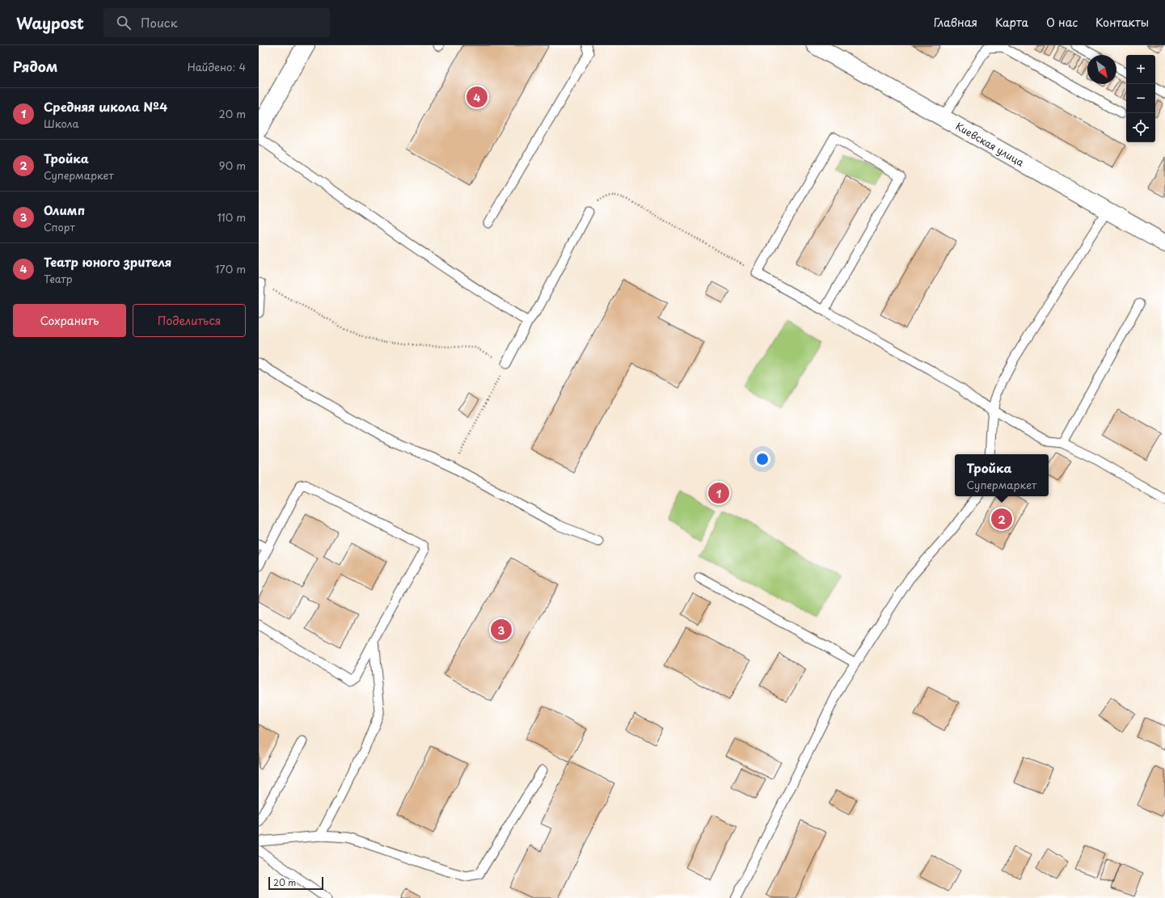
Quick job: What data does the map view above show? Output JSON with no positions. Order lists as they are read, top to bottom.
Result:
{
  "streets": {
    "street": ["Киевская улица"]
  },
  "scale_bar": "20 m",
  "north": "bottom right",
  "page": {
    "header": "Waypost",
    "search": "Поиск",
    "nav": [
      "Главная",
      "Карта",
      "О нас",
      "Контакты"
    ],
    "heading": ["Рядом", "Найдено: 4"],
    "map_buttons": ["+", "−"],
    "pins": [
      "4",
      "1",
      "2",
      "3"
    ],
    "list": [
      {
        "mark": "1",
        "name": "Средняя школа №4",
        "note": "Школа",
        "value": "20 m"
      },
      {
        "mark": "2",
        "name": "Тройка",
        "note": "Супермаркет",
        "value": "90 m"
      },
      {
        "mark": "3",
        "name": "Олимп",
        "note": "Спорт",
        "value": "110 m"
      },
      {
        "mark": "4",
        "name": "Театр юного зрителя",
        "note": "Театр",
        "value": "170 m"
      }
    ],
    "buttons": ["Сохранить", "Поделиться"],
    "popup": ["Тройка", "Супермаркет"],
    "scale": "20 m"
  }
}
